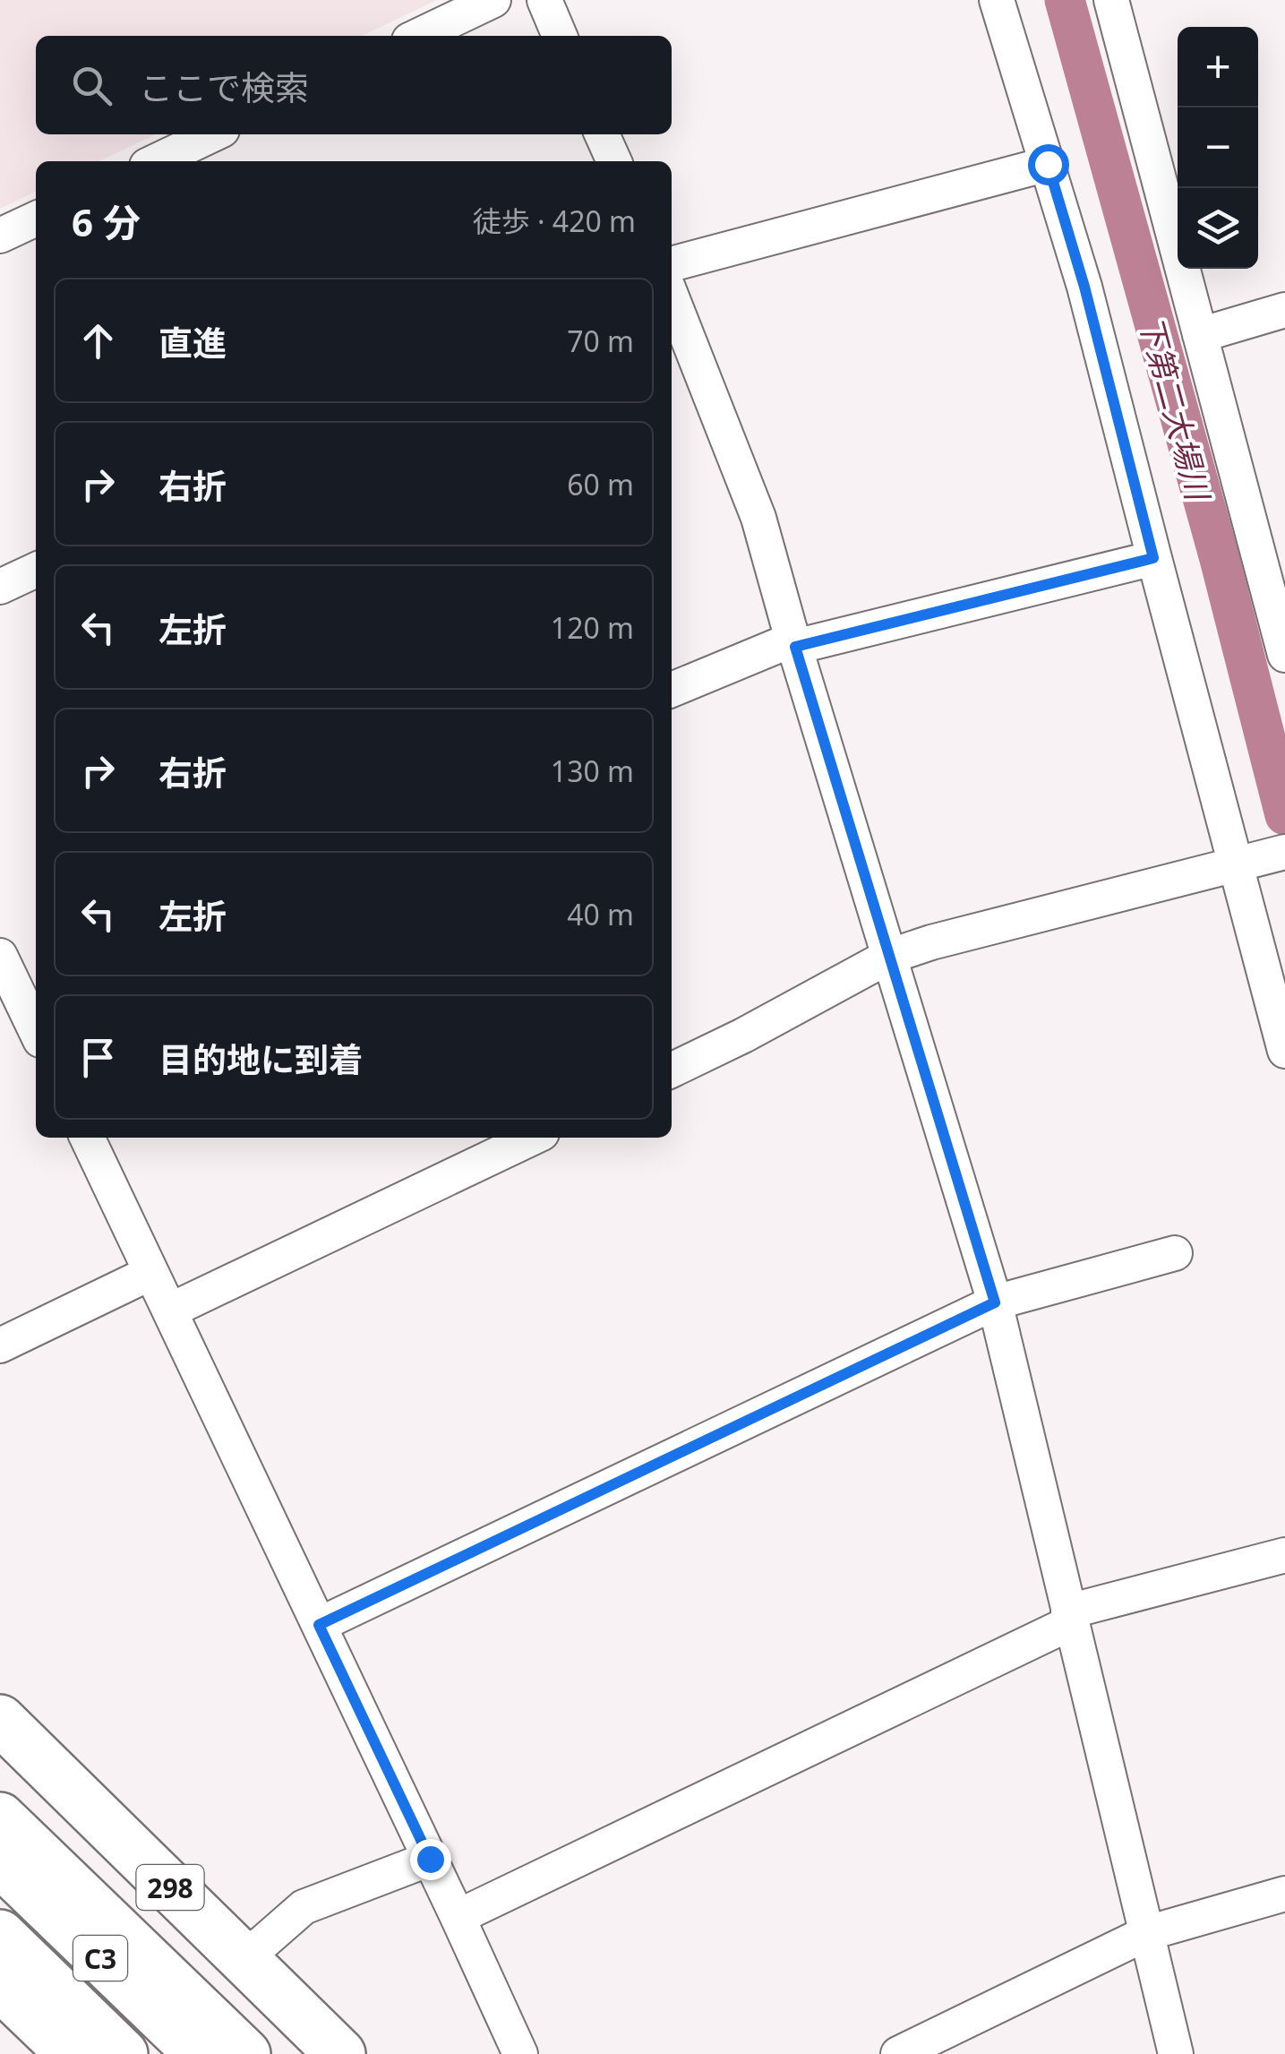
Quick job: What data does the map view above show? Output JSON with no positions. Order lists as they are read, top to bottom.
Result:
{
  "streets": {
    "highway": ["298", "C3"]
  },
  "water": ["下第二大場川"],
  "page": {
    "map_buttons": ["+", "−"],
    "search": "ここで検索",
    "heading": ["6 分", "徒歩 · 420 m"],
    "list": [
      ["直進", "70 m"],
      ["右折", "60 m"],
      ["左折", "120 m"],
      ["右折", "130 m"],
      ["左折", "40 m"],
      "目的地に到着"
    ]
  }
}
